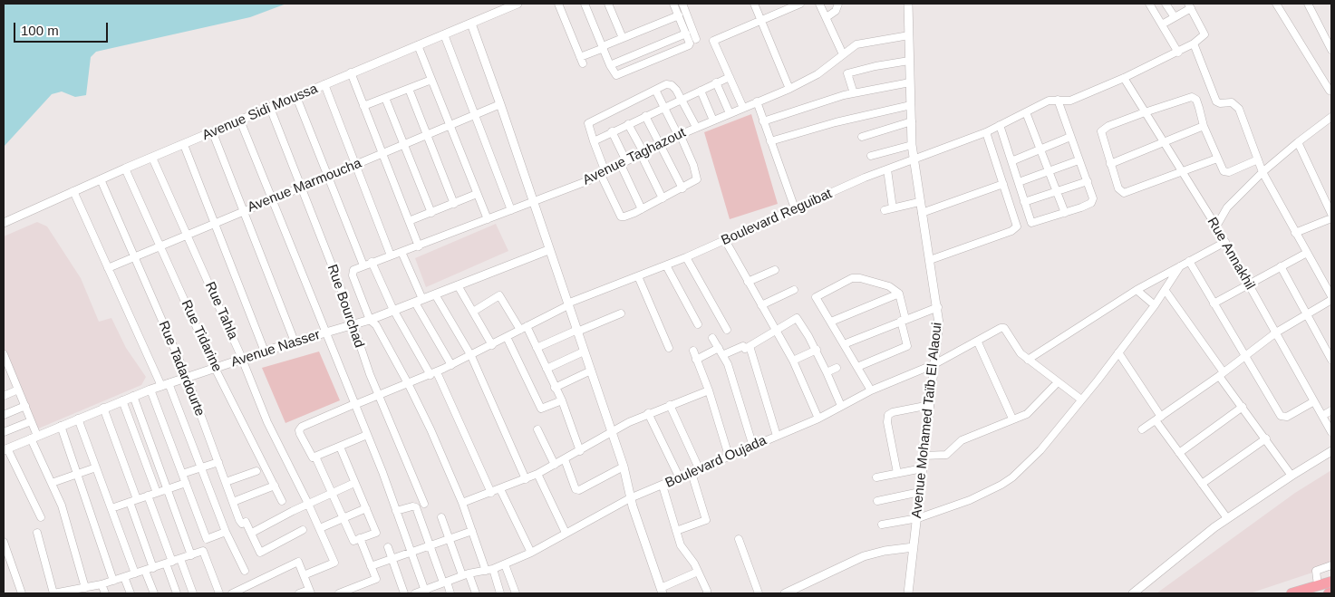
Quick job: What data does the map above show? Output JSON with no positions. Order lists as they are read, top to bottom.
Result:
{
  "streets": {
    "street": [
      "Avenue Sidi Moussa",
      "Avenue Taghazout",
      "Avenue Marmoucha",
      "Boulevard Reguibat",
      "Rue Annakhil",
      "Rue Bourchad",
      "Rue Tahla",
      "Rue Tidarine",
      "Avenue Nasser",
      "Rue Tadardourte",
      "Avenue Mohamed Taïb El Alaoui",
      "Boulevard Oujada"
    ]
  },
  "crossings": [
    ["Avenue Sidi Moussa", "Rue Bourchad"],
    ["Avenue Sidi Moussa", "Rue Tahla"],
    ["Avenue Sidi Moussa", "Rue Tidarine"],
    ["Avenue Sidi Moussa", "Rue Tadardourte"],
    ["Avenue Taghazout", "Avenue Nasser"],
    ["Avenue Taghazout", "Avenue Mohamed Taïb El Alaoui"],
    ["Avenue Marmoucha", "Rue Bourchad"],
    ["Avenue Marmoucha", "Rue Tahla"],
    ["Avenue Marmoucha", "Rue Tidarine"],
    ["Avenue Marmoucha", "Rue Tadardourte"],
    ["Boulevard Reguibat", "Rue Annakhil"],
    ["Boulevard Reguibat", "Rue Bourchad"],
    ["Boulevard Reguibat", "Avenue Mohamed Taïb El Alaoui"],
    ["Rue Bourchad", "Avenue Nasser"],
    ["Rue Tahla", "Avenue Nasser"],
    ["Rue Tidarine", "Avenue Nasser"],
    ["Avenue Nasser", "Rue Tadardourte"],
    ["Avenue Mohamed Taïb El Alaoui", "Boulevard Oujada"]
  ],
  "scale_bar": "100 m"
}
